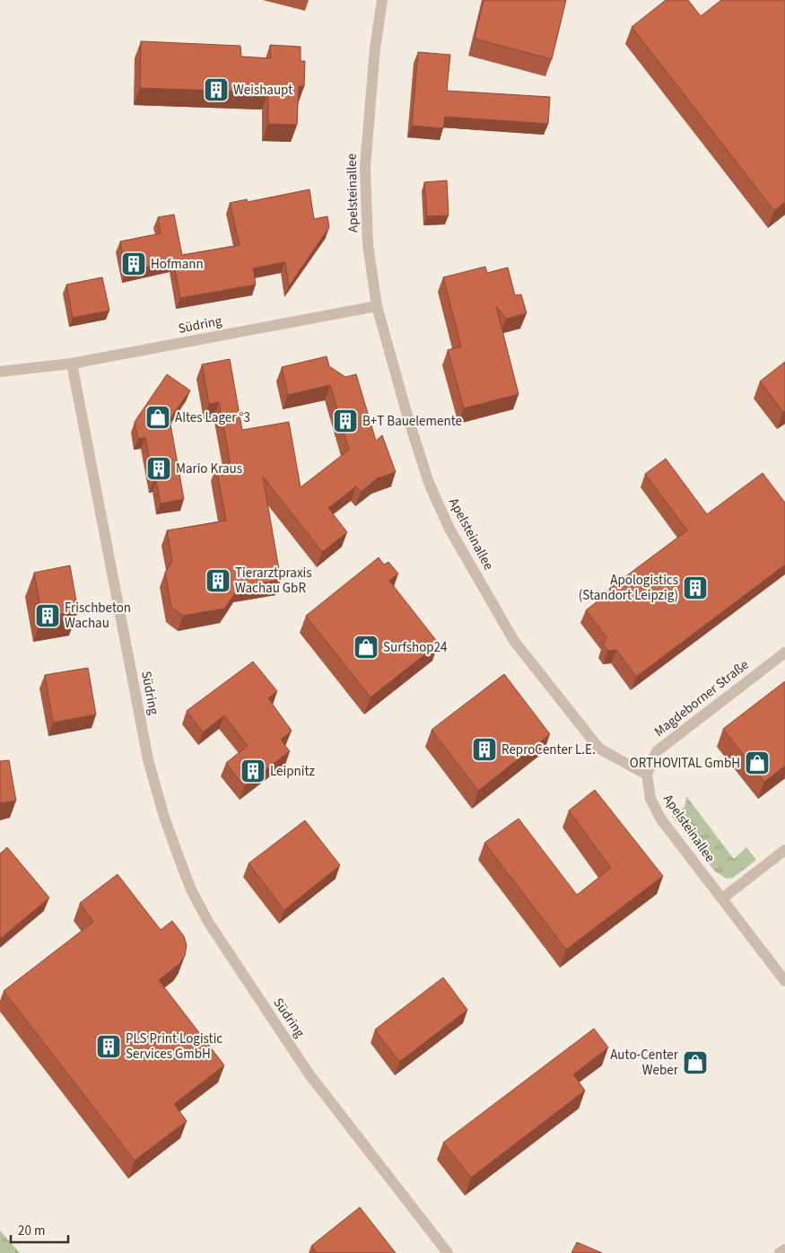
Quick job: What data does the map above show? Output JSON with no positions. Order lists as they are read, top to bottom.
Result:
{
  "streets": {
    "street": ["Apelsteinallee", "Südring", "Magdeborner Straße"]
  },
  "crossings": [
    ["Apelsteinallee", "Südring"],
    ["Apelsteinallee", "Magdeborner Straße"]
  ],
  "places": {
    "building": [
      "Weishaupt",
      "Hofmann",
      "B+T Bauelemente",
      "Mario Kraus",
      "Tierarztpraxis Wachau GbR",
      "Apologistics (Standort Leipzig)",
      "Frischbeton Wachau",
      "ReproCenter L.E.",
      "Leipnitz",
      "PLS Print Logistic Services GmbH"
    ],
    "shop": [
      "Altes Lager °3",
      "Surfshop24",
      "ORTHOVITAL GmbH",
      "Auto-Center Weber"
    ]
  },
  "scale_bar": "20 m"
}
